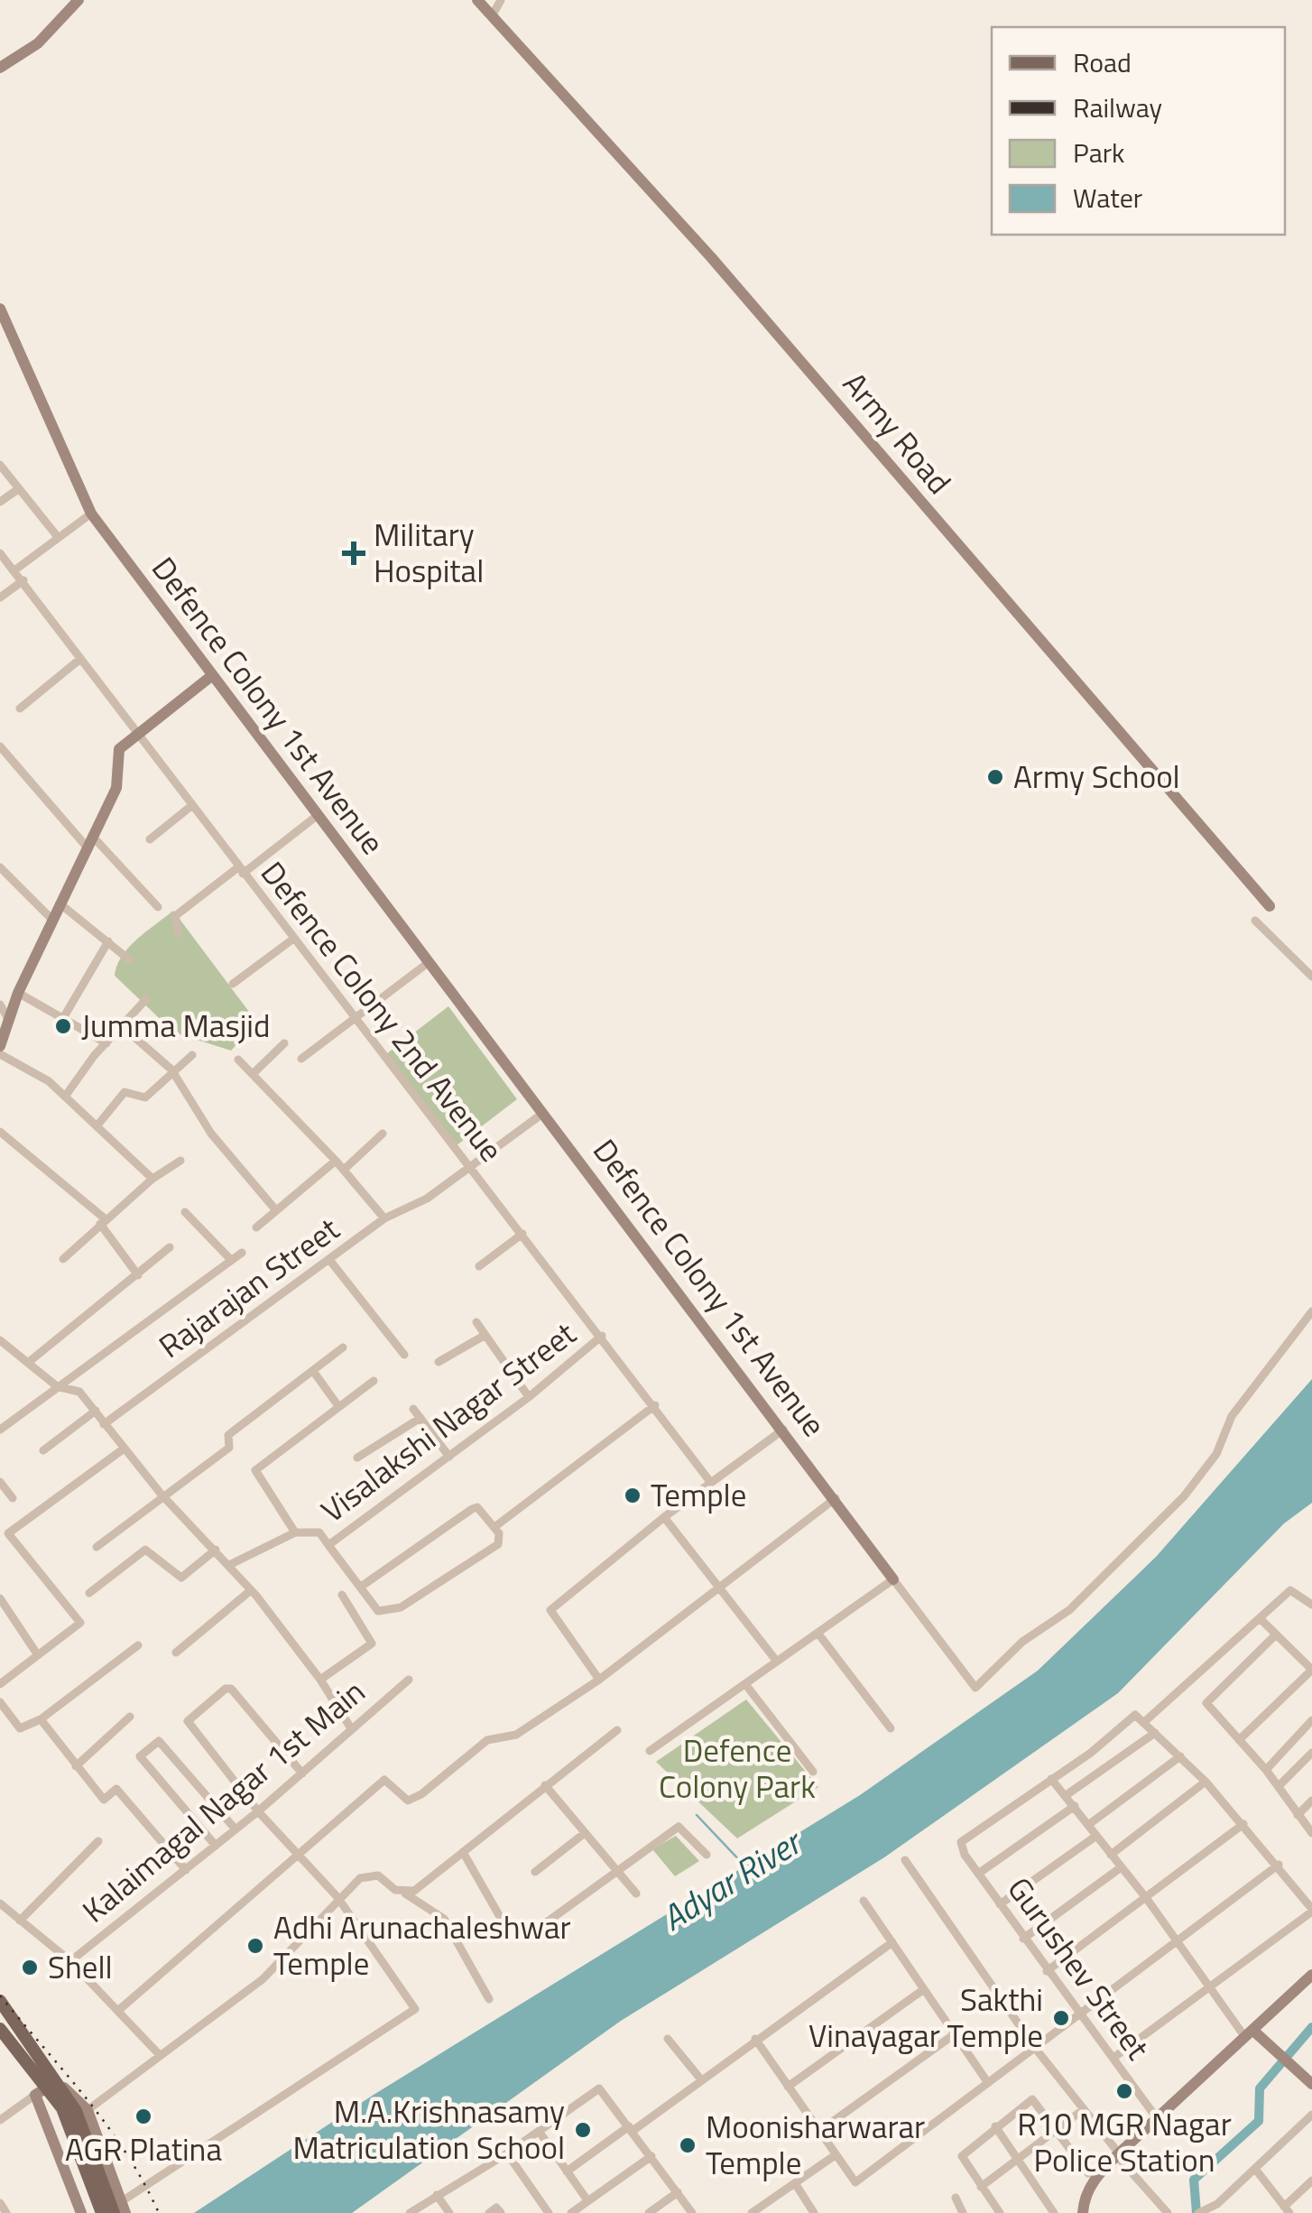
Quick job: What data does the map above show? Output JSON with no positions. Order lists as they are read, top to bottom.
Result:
{
  "streets": {
    "street": [
      "Army Road",
      "Defence Colony 1st Avenue",
      "Defence Colony 2nd Avenue",
      "Rajarajan Street",
      "Visalakshi Nagar Street",
      "Kalaimagal Nagar 1st Main",
      "Gurushev Street"
    ]
  },
  "crossings": [
    ["Defence Colony 1st Avenue", "Rajarajan Street"],
    ["Defence Colony 2nd Avenue", "Rajarajan Street"],
    ["Defence Colony 2nd Avenue", "Visalakshi Nagar Street"]
  ],
  "water": ["Adyar River"],
  "parks": ["Defence Colony Park"],
  "places": {
    "health": ["Military Hospital"],
    "other": [
      "Army School",
      "Jumma Masjid",
      "Temple",
      "Adhi Arunachaleshwar Temple",
      "Shell",
      "Sakthi Vinayagar Temple",
      "R10 MGR Nagar Police Station",
      "AGR Platina",
      "M.A.Krishnasamy Matriculation School",
      "Moonisharwarar Temple"
    ]
  },
  "legend": [
    "Road",
    "Railway",
    "Park",
    "Water"
  ]
}
